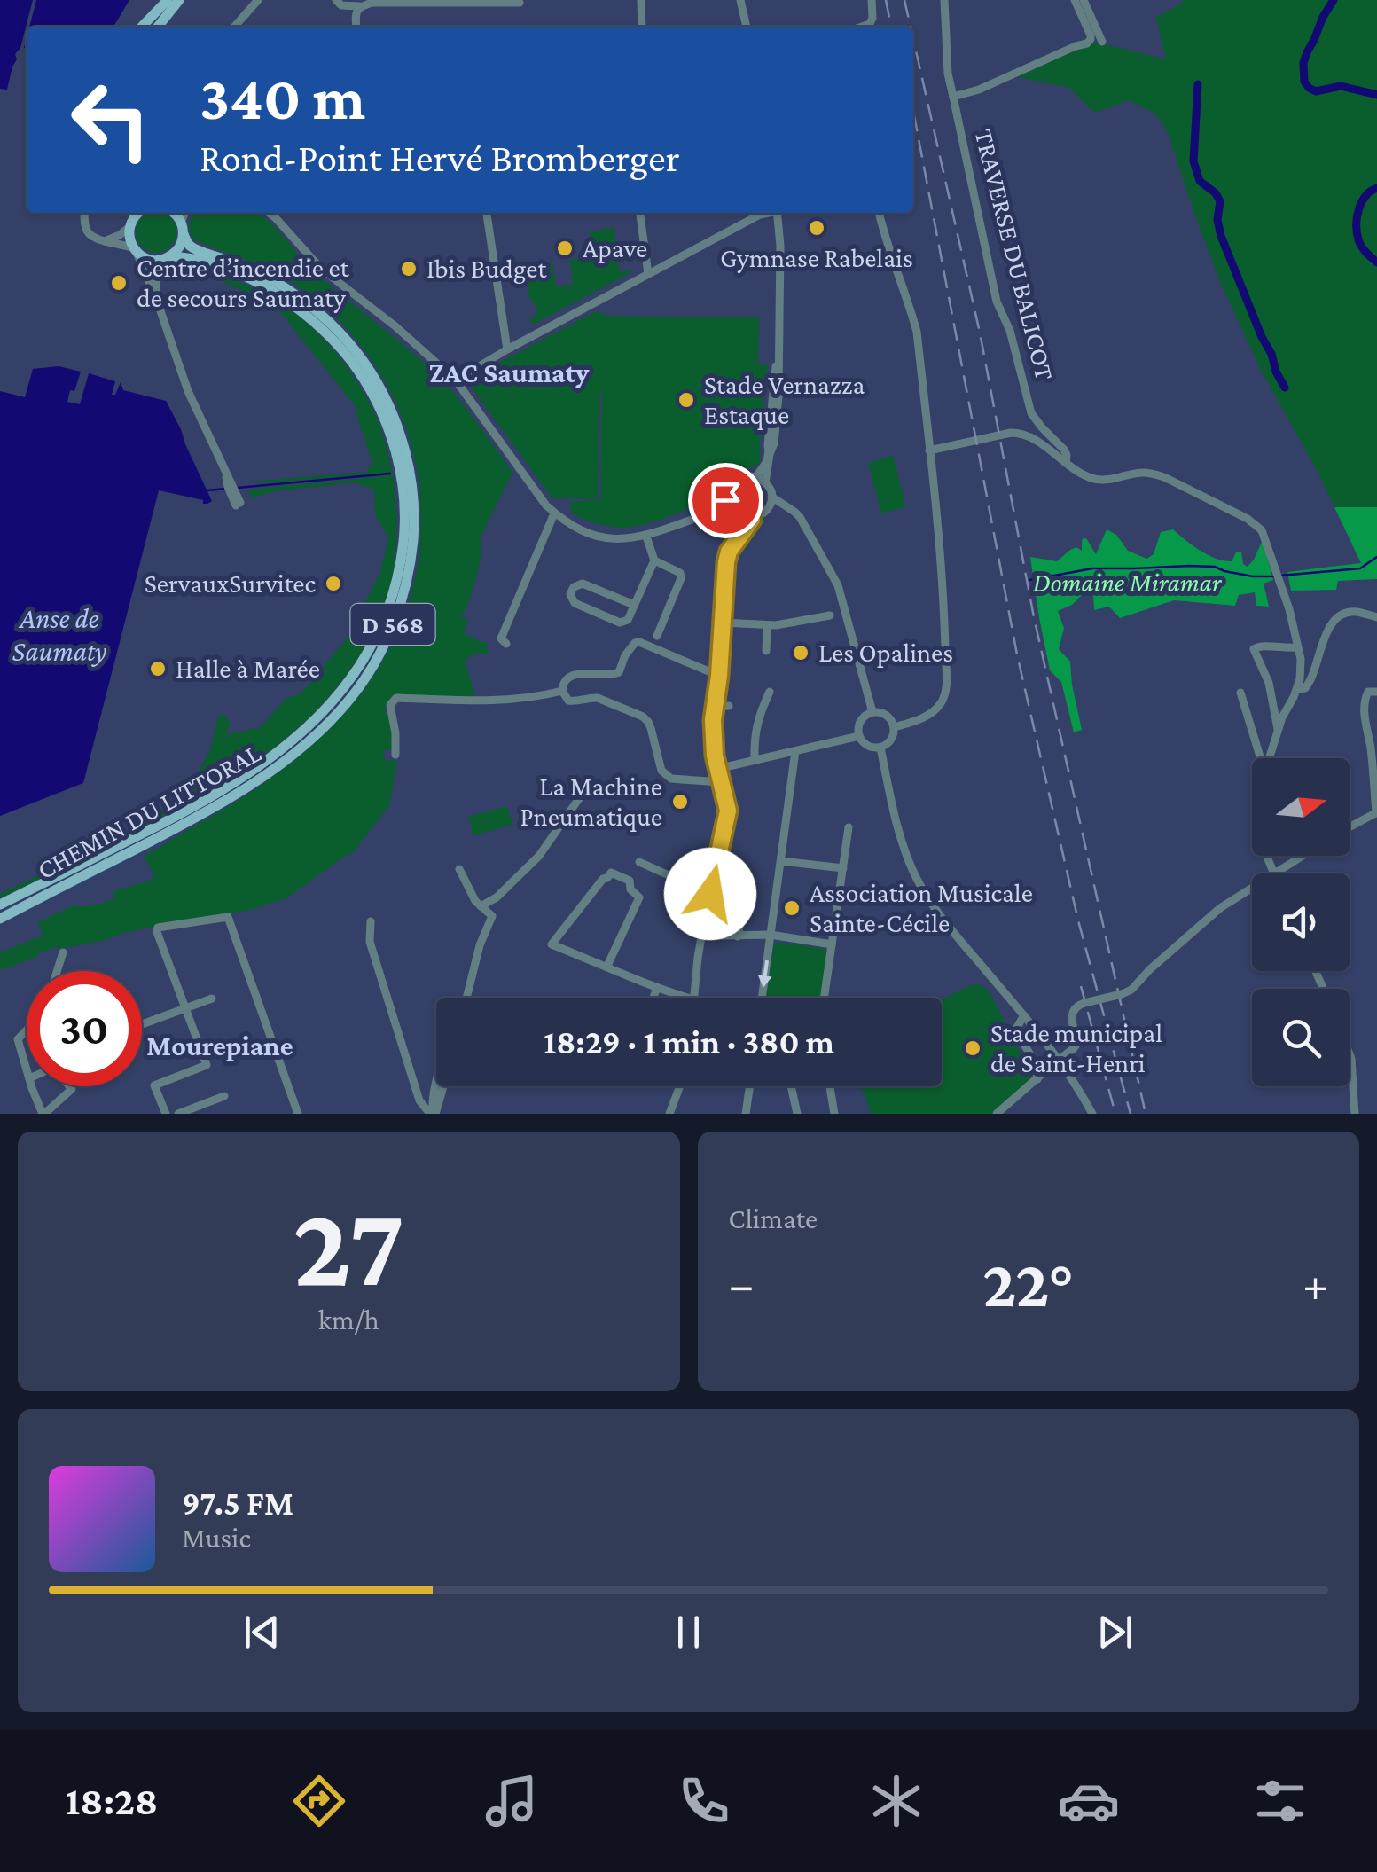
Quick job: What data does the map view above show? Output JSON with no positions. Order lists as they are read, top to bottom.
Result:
{
  "streets": {
    "main road": ["D 568", "CHEMIN DU LITTORAL"],
    "street": ["TRAVERSE DU BALICOT"]
  },
  "districts": ["ZAC Saumaty", "Mourepiane"],
  "water": ["Anse de Saumaty"],
  "parks": ["Domaine Miramar"],
  "places": [
    "Gymnase Rabelais",
    "Apave",
    "Ibis Budget",
    "Centre d’incendie et de secours Saumaty",
    "Stade Vernazza Estaque",
    "ServauxSurvitec",
    "Les Opalines",
    "Halle à Marée",
    "La Machine Pneumatique",
    "Association Musicale Sainte-Cécile",
    "Stade municipal de Saint-Henri"
  ],
  "north": "right",
  "page": {
    "turn": ["340 m", "Rond-Point Hervé Bromberger"],
    "limit": "30",
    "trip": "18:29 · 1 min · 380 m",
    "tile": [
      ["27", "km/h"],
      "Climate"
    ],
    "heat": ["−", "22°", "+"],
    "song": ["97.5 FM", "Music"],
    "tabs": "18:28"
  }
}
